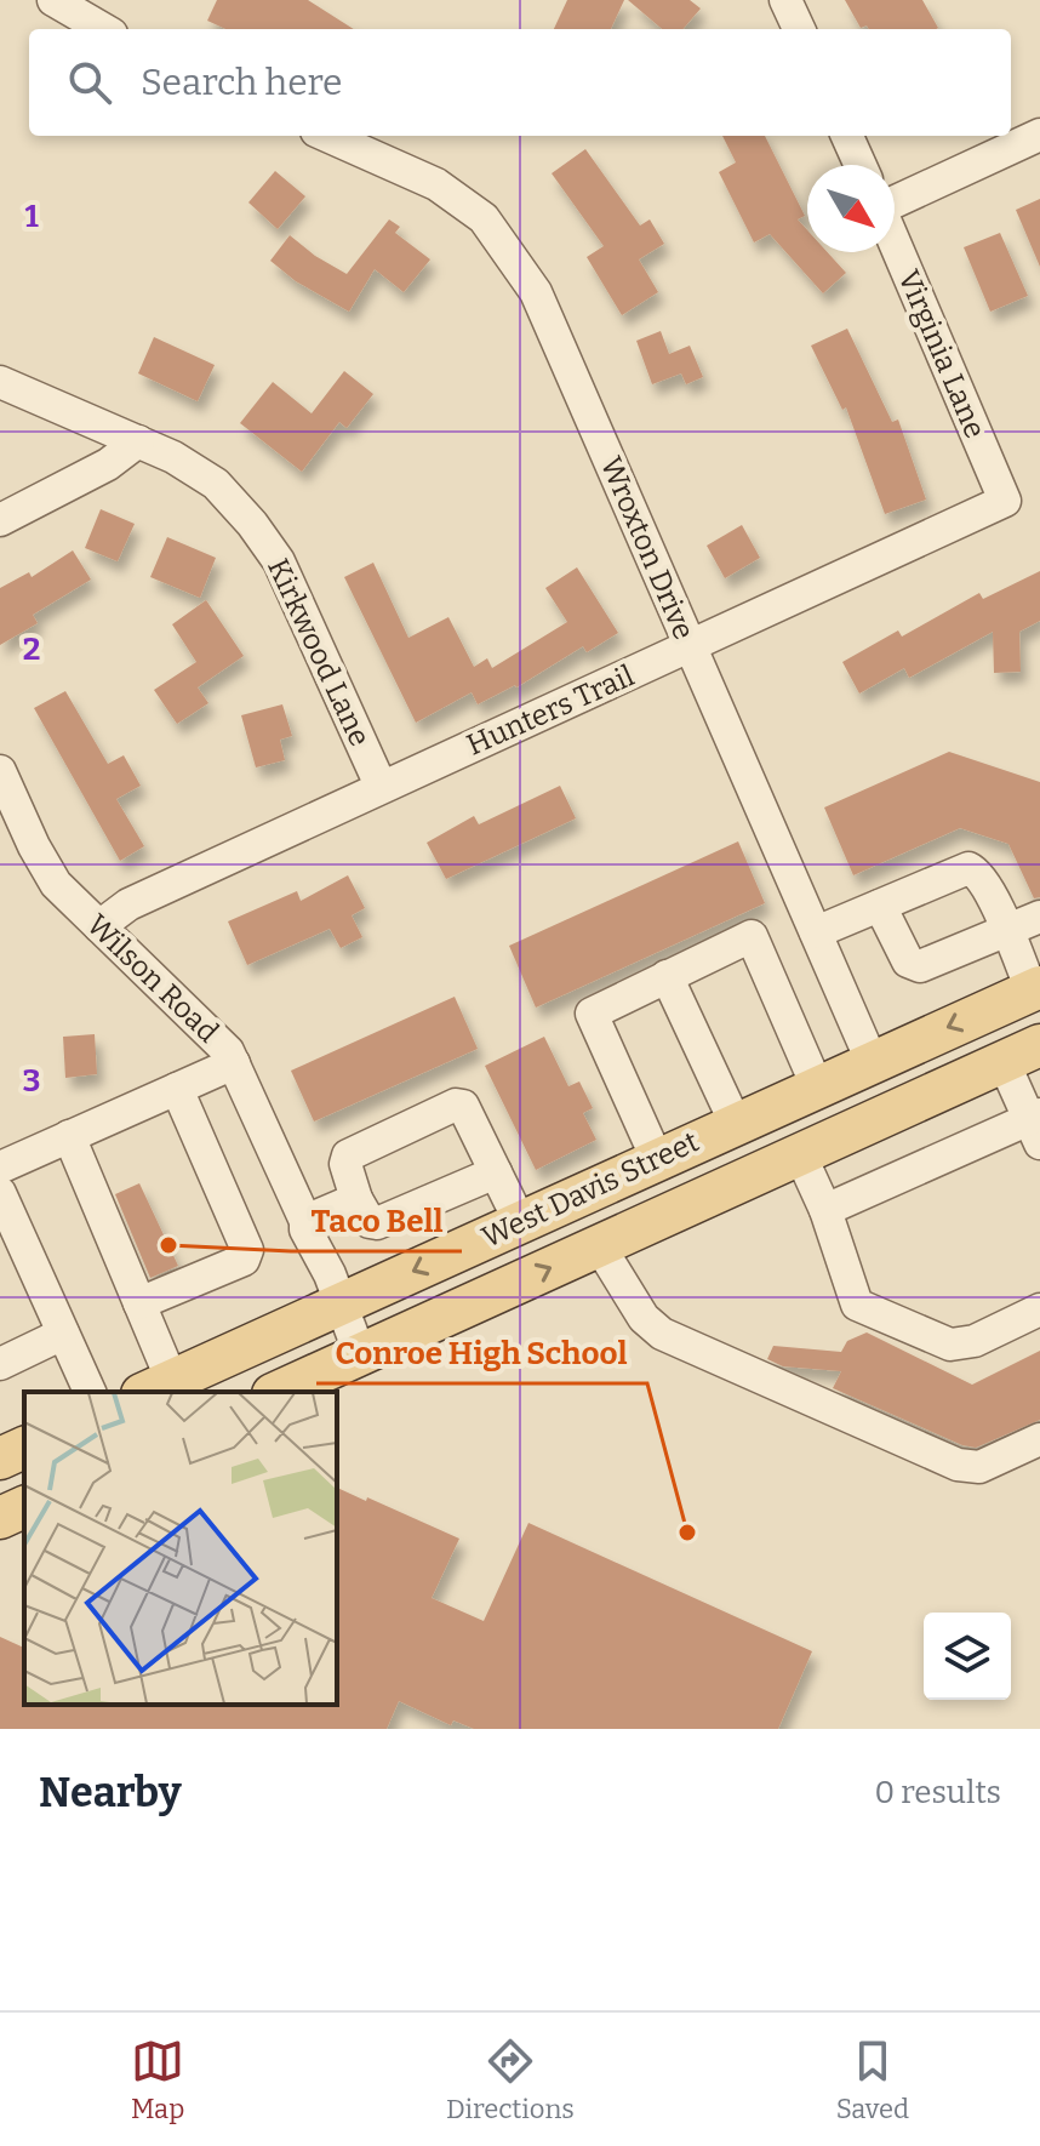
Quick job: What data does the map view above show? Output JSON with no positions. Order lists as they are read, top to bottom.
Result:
{
  "streets": {
    "main road": ["West Davis Street"],
    "street": [
      "Virginia Lane",
      "Wroxton Drive",
      "Kirkwood Lane",
      "Hunters Trail",
      "Wilson Road"
    ]
  },
  "crossings": [
    ["Virginia Lane", "Hunters Trail"],
    ["Wroxton Drive", "Hunters Trail"],
    ["Wroxton Drive", "West Davis Street"],
    ["Kirkwood Lane", "Hunters Trail"],
    ["Hunters Trail", "Wilson Road"],
    ["Wilson Road", "West Davis Street"]
  ],
  "places": ["Taco Bell", "Conroe High School"],
  "north": "bottom right",
  "page": {
    "search": "Search here",
    "heading": ["Nearby", "0 results"],
    "nav": ["Map", "Directions", "Saved"]
  },
  "grid": {
    "rows": ["1", "2", "3"]
  }
}
